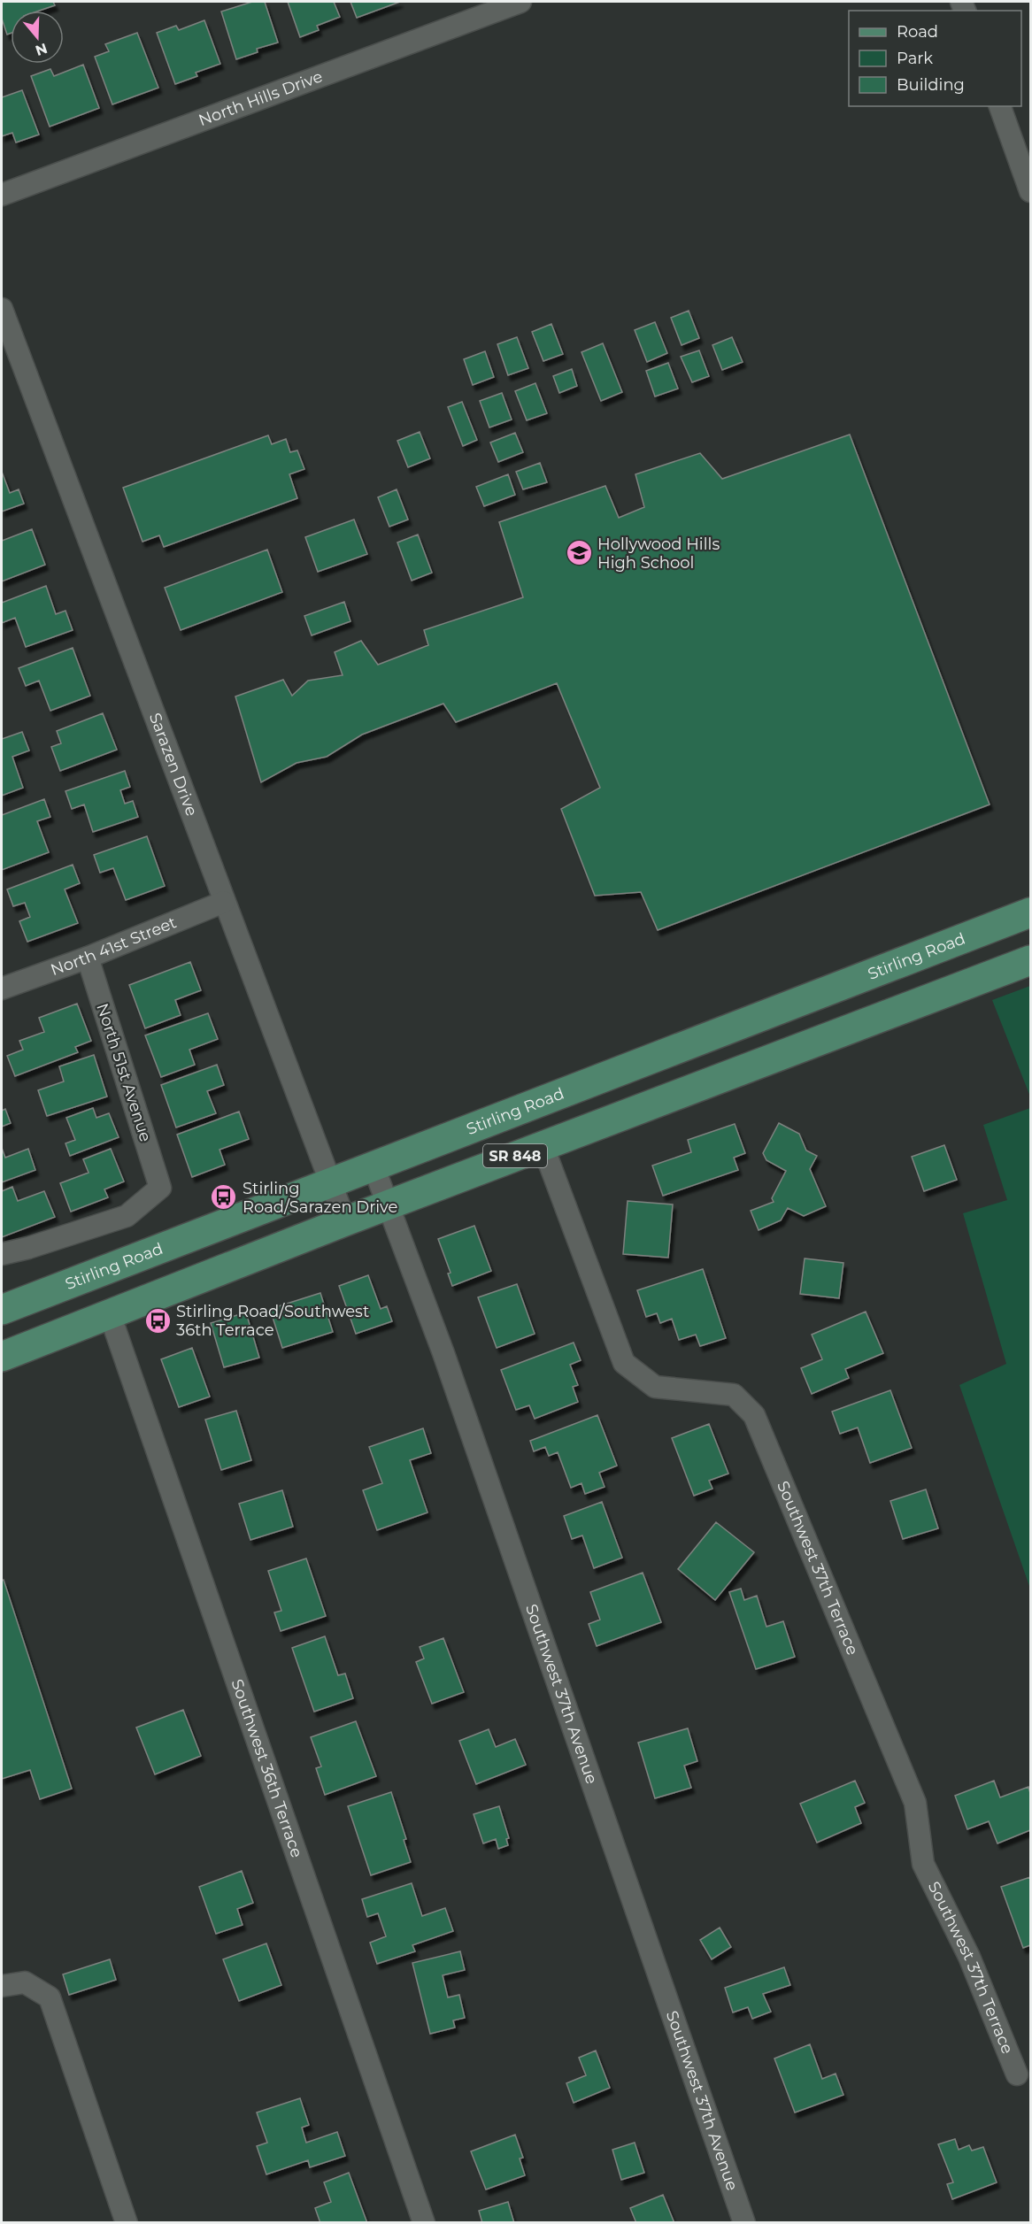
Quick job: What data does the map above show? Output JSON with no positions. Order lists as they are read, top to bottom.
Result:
{
  "streets": {
    "main road": ["Stirling Road", "SR 848"],
    "street": [
      "North Hills Drive",
      "Sarazen Drive",
      "North 41st Street",
      "North 51st Avenue",
      "Southwest 37th Terrace",
      "Southwest 37th Avenue",
      "Southwest 36th Terrace"
    ]
  },
  "crossings": [
    ["Sarazen Drive", "North 41st Street"],
    ["Sarazen Drive", "Stirling Road"],
    ["Sarazen Drive", "SR 848"],
    ["North 41st Street", "North 51st Avenue"],
    ["Stirling Road", "Southwest 37th Avenue"],
    ["SR 848", "Southwest 37th Terrace"],
    ["SR 848", "Southwest 37th Avenue"],
    ["SR 848", "Southwest 36th Terrace"]
  ],
  "places": {
    "school or university": ["Hollywood Hills High School"],
    "bus stop": ["Stirling Road/Sarazen Drive", "Stirling Road/Southwest 36th Terrace"]
  },
  "legend": ["Road", "Park", "Building"],
  "north": "bottom"
}
